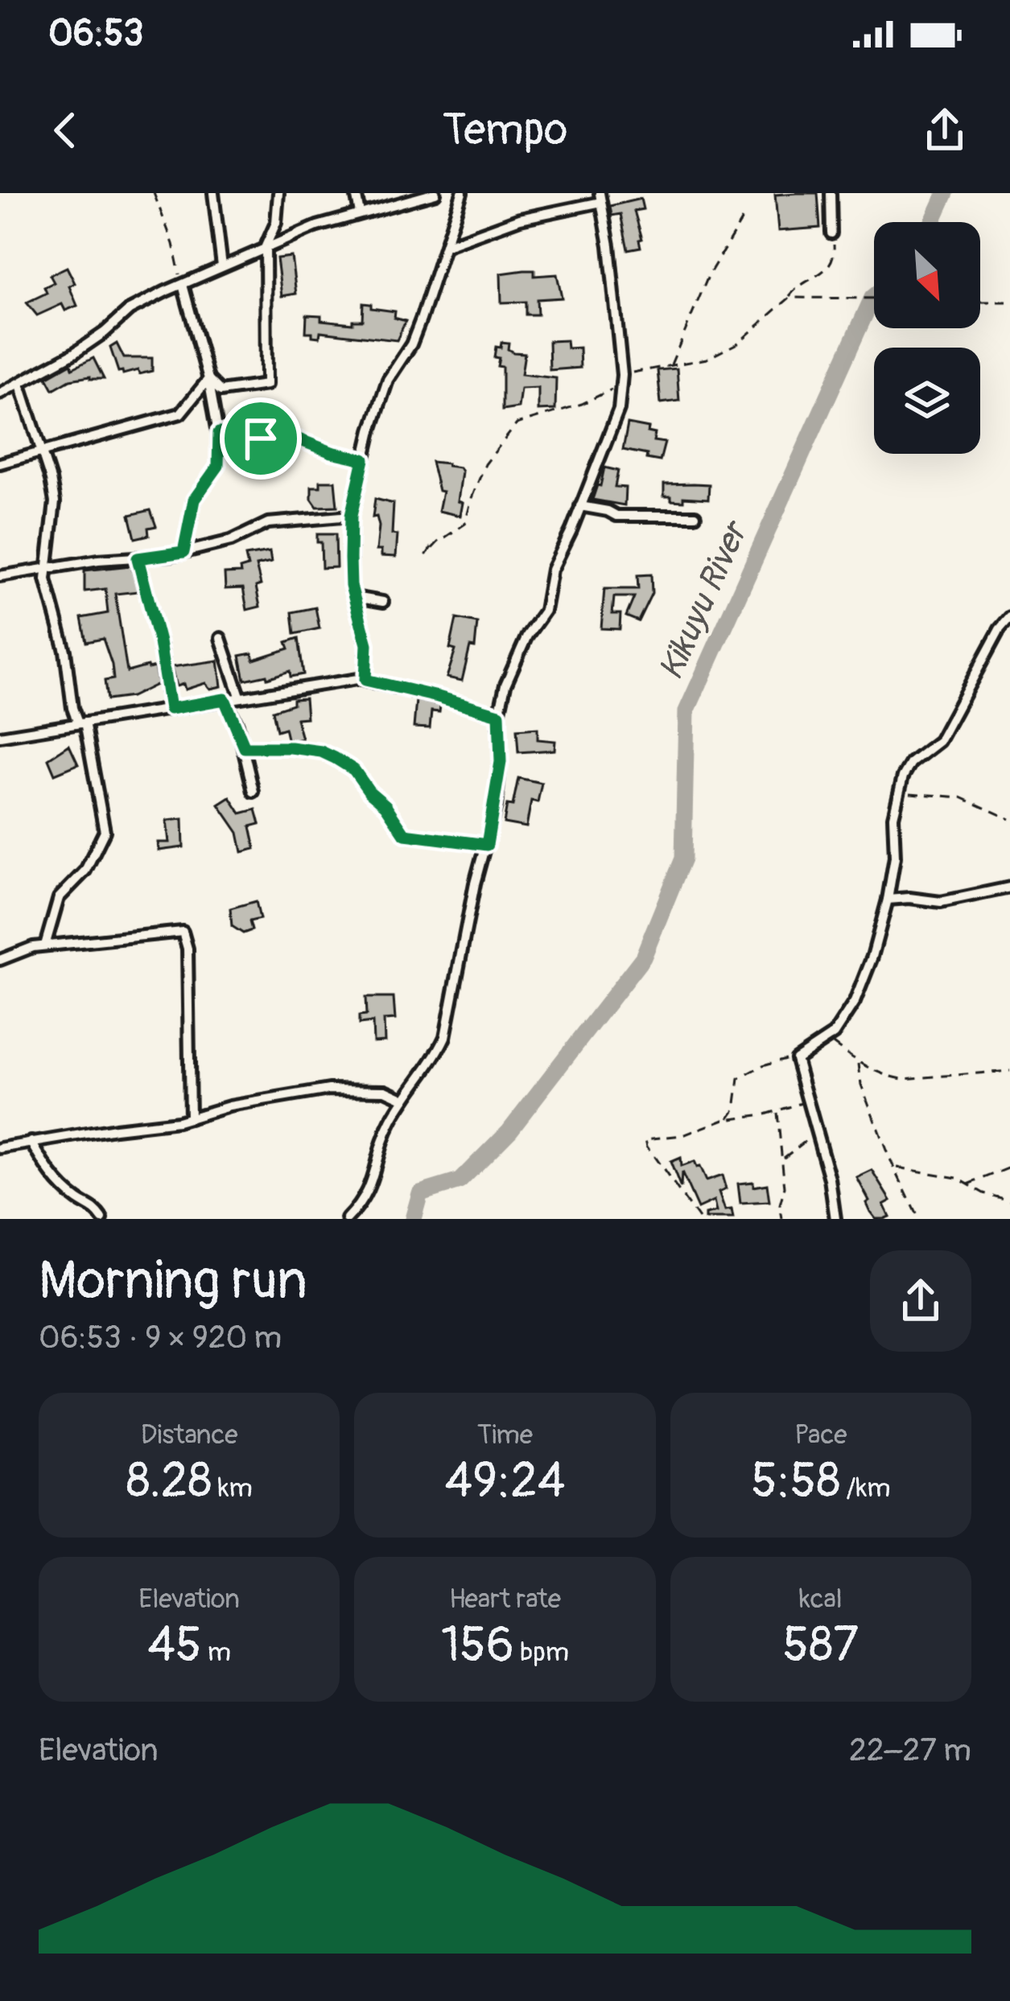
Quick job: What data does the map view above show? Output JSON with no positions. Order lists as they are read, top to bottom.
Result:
{
  "water": ["Kikuyu River"],
  "north": "bottom right",
  "page": {
    "status": "06:53",
    "header": "Tempo",
    "heading": ["Morning run", "06:53 · 9 × 920 m"],
    "stats": [
      ["Distance", "8.28 km"],
      ["Time", "49:24"],
      ["Pace", "5:58 /km"],
      ["Elevation", "45 m"],
      ["Heart rate", "156 bpm"],
      ["kcal", "587"]
    ],
    "chart": ["Elevation", "22–27 m"]
  }
}
